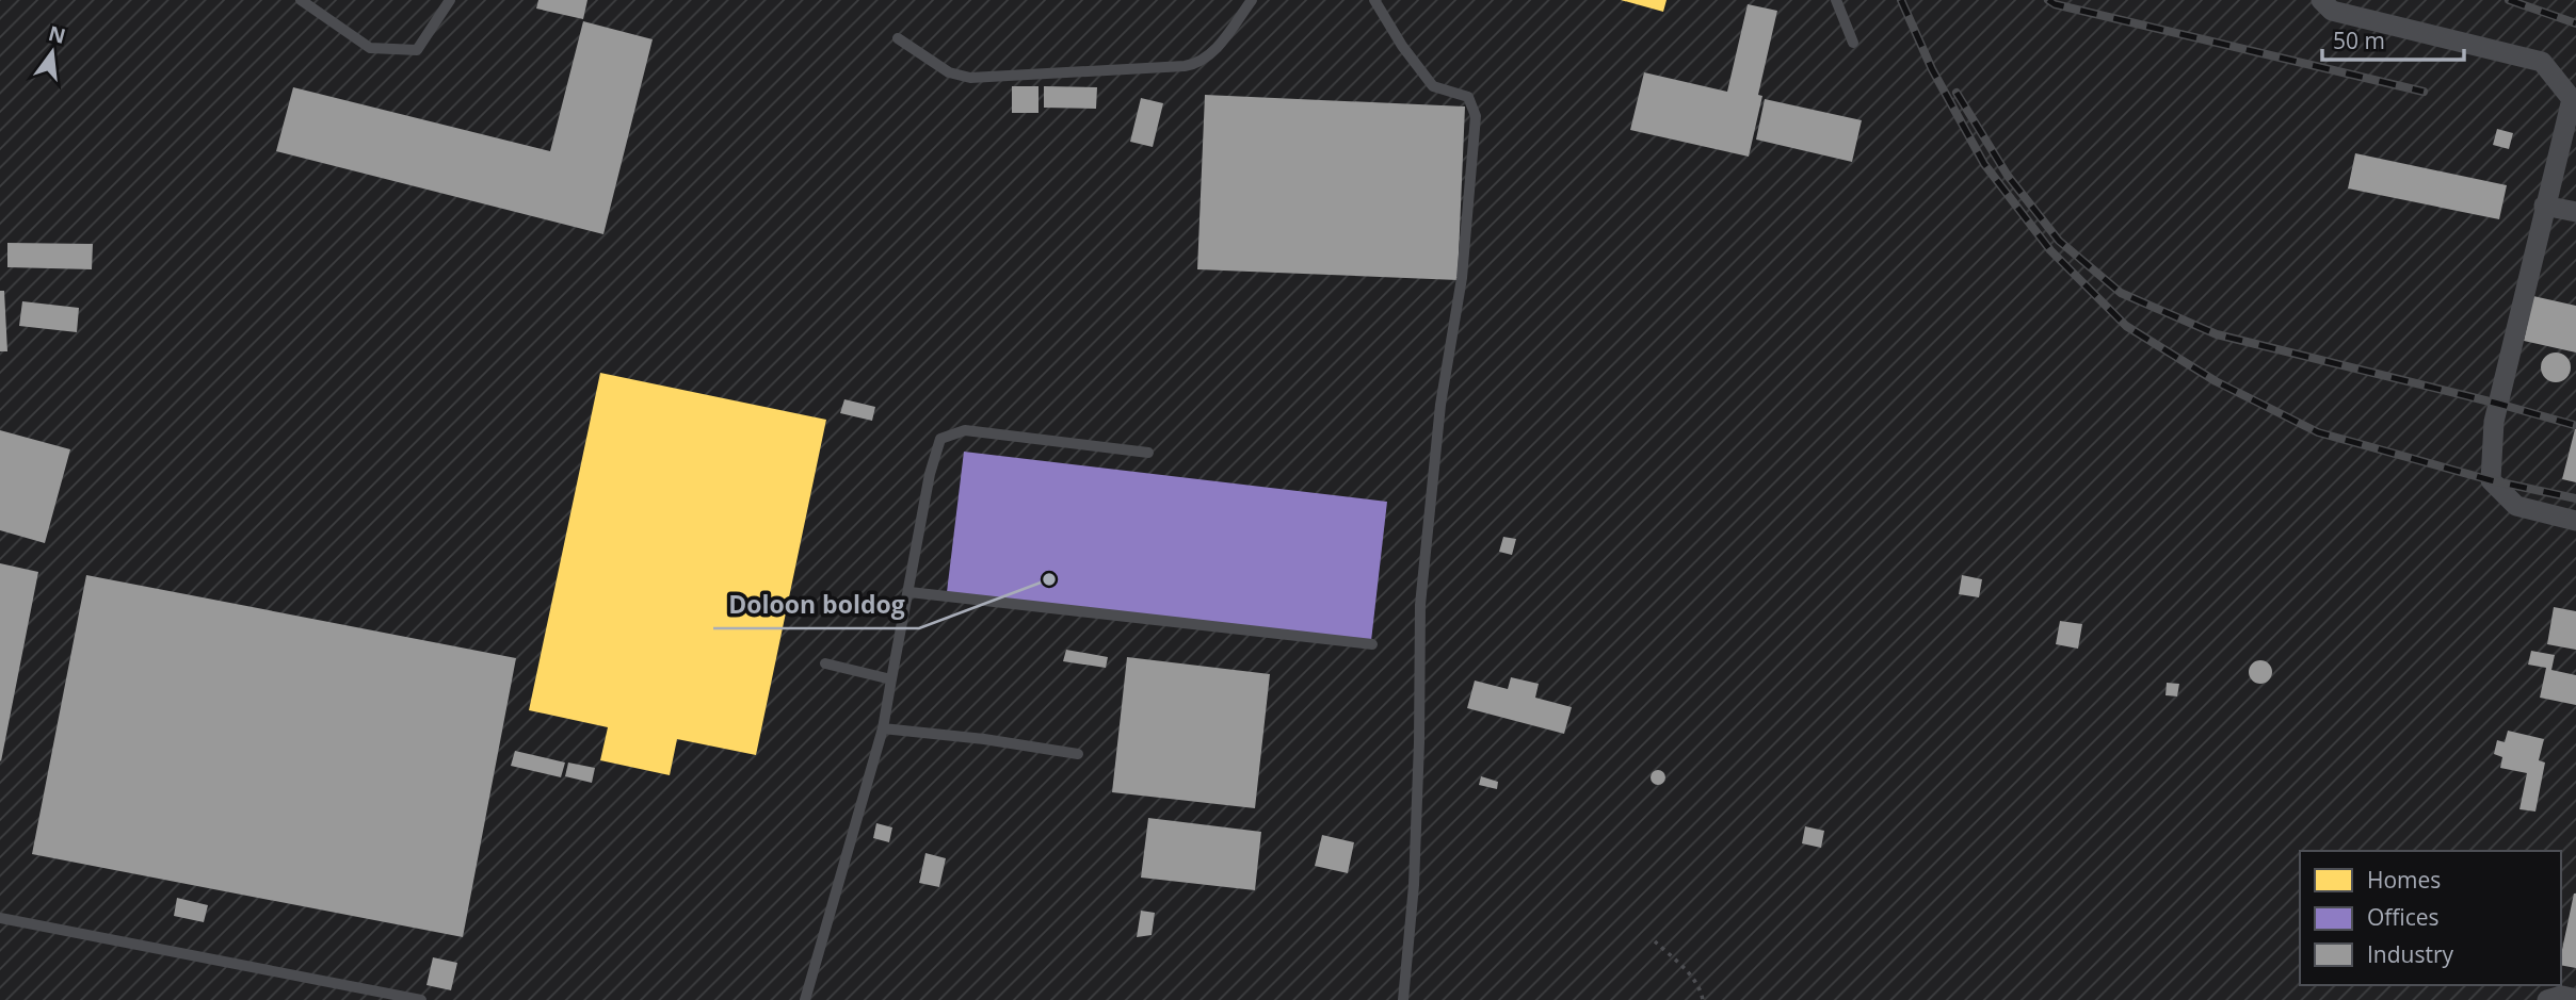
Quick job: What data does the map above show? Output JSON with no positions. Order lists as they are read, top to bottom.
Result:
{
  "places": ["Doloon boldog"],
  "legend": ["Homes", "Offices", "Industry"],
  "scale_bar": "50 m",
  "north": "top"
}
